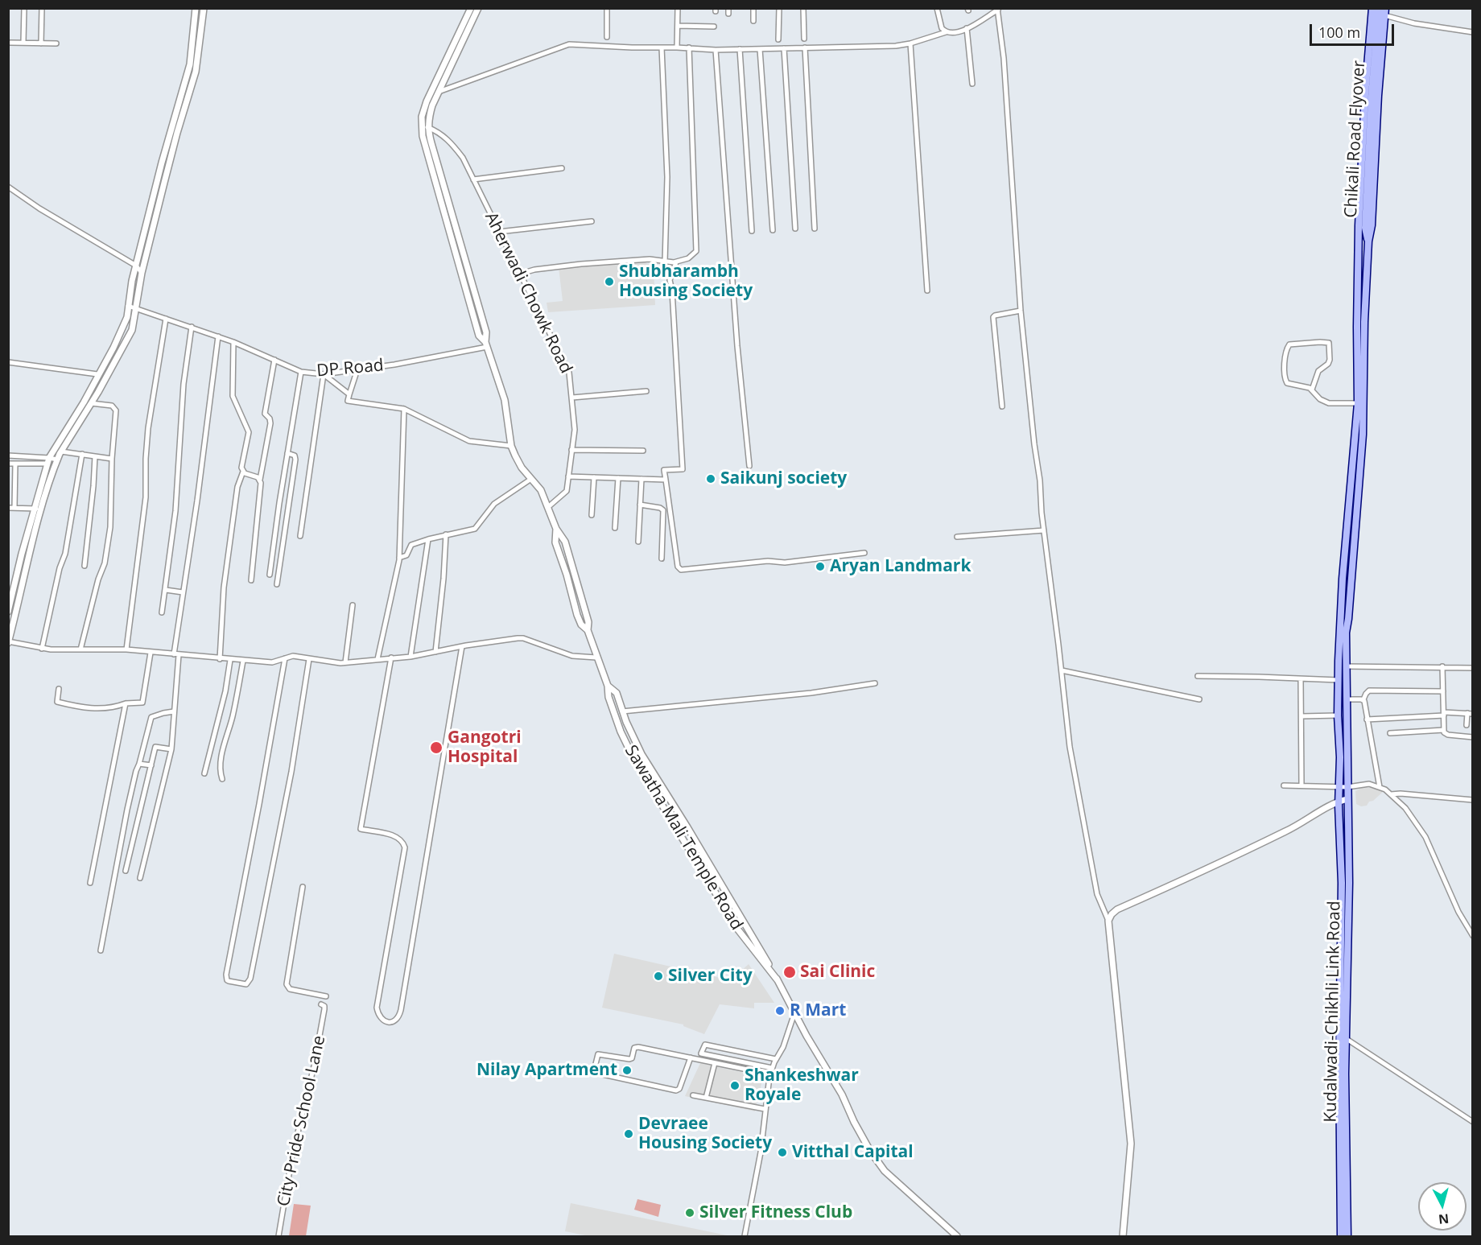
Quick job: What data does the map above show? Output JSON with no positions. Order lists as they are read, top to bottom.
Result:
{
  "streets": {
    "main road": ["Chikali Road Flyover", "Kudalwadi-Chikhli Link Road"],
    "street": [
      "Aherwadi Chowk Road",
      "DP Road",
      "Sawatha Mali Temple Road",
      "City Pride School Lane"
    ]
  },
  "crossings": [
    ["Aherwadi Chowk Road", "Sawatha Mali Temple Road"],
    ["DP Road", "Sawatha Mali Temple Road"]
  ],
  "places": [
    "Shubharambh Housing Society",
    "Saikunj society",
    "Aryan Landmark",
    "Gangotri Hospital",
    "Sai Clinic",
    "Silver City",
    "R Mart",
    "Nilay Apartment",
    "Shankeshwar Royale",
    "Devraee Housing Society",
    "Vitthal Capital",
    "Silver Fitness Club"
  ],
  "scale_bar": "100 m",
  "north": "bottom"
}
